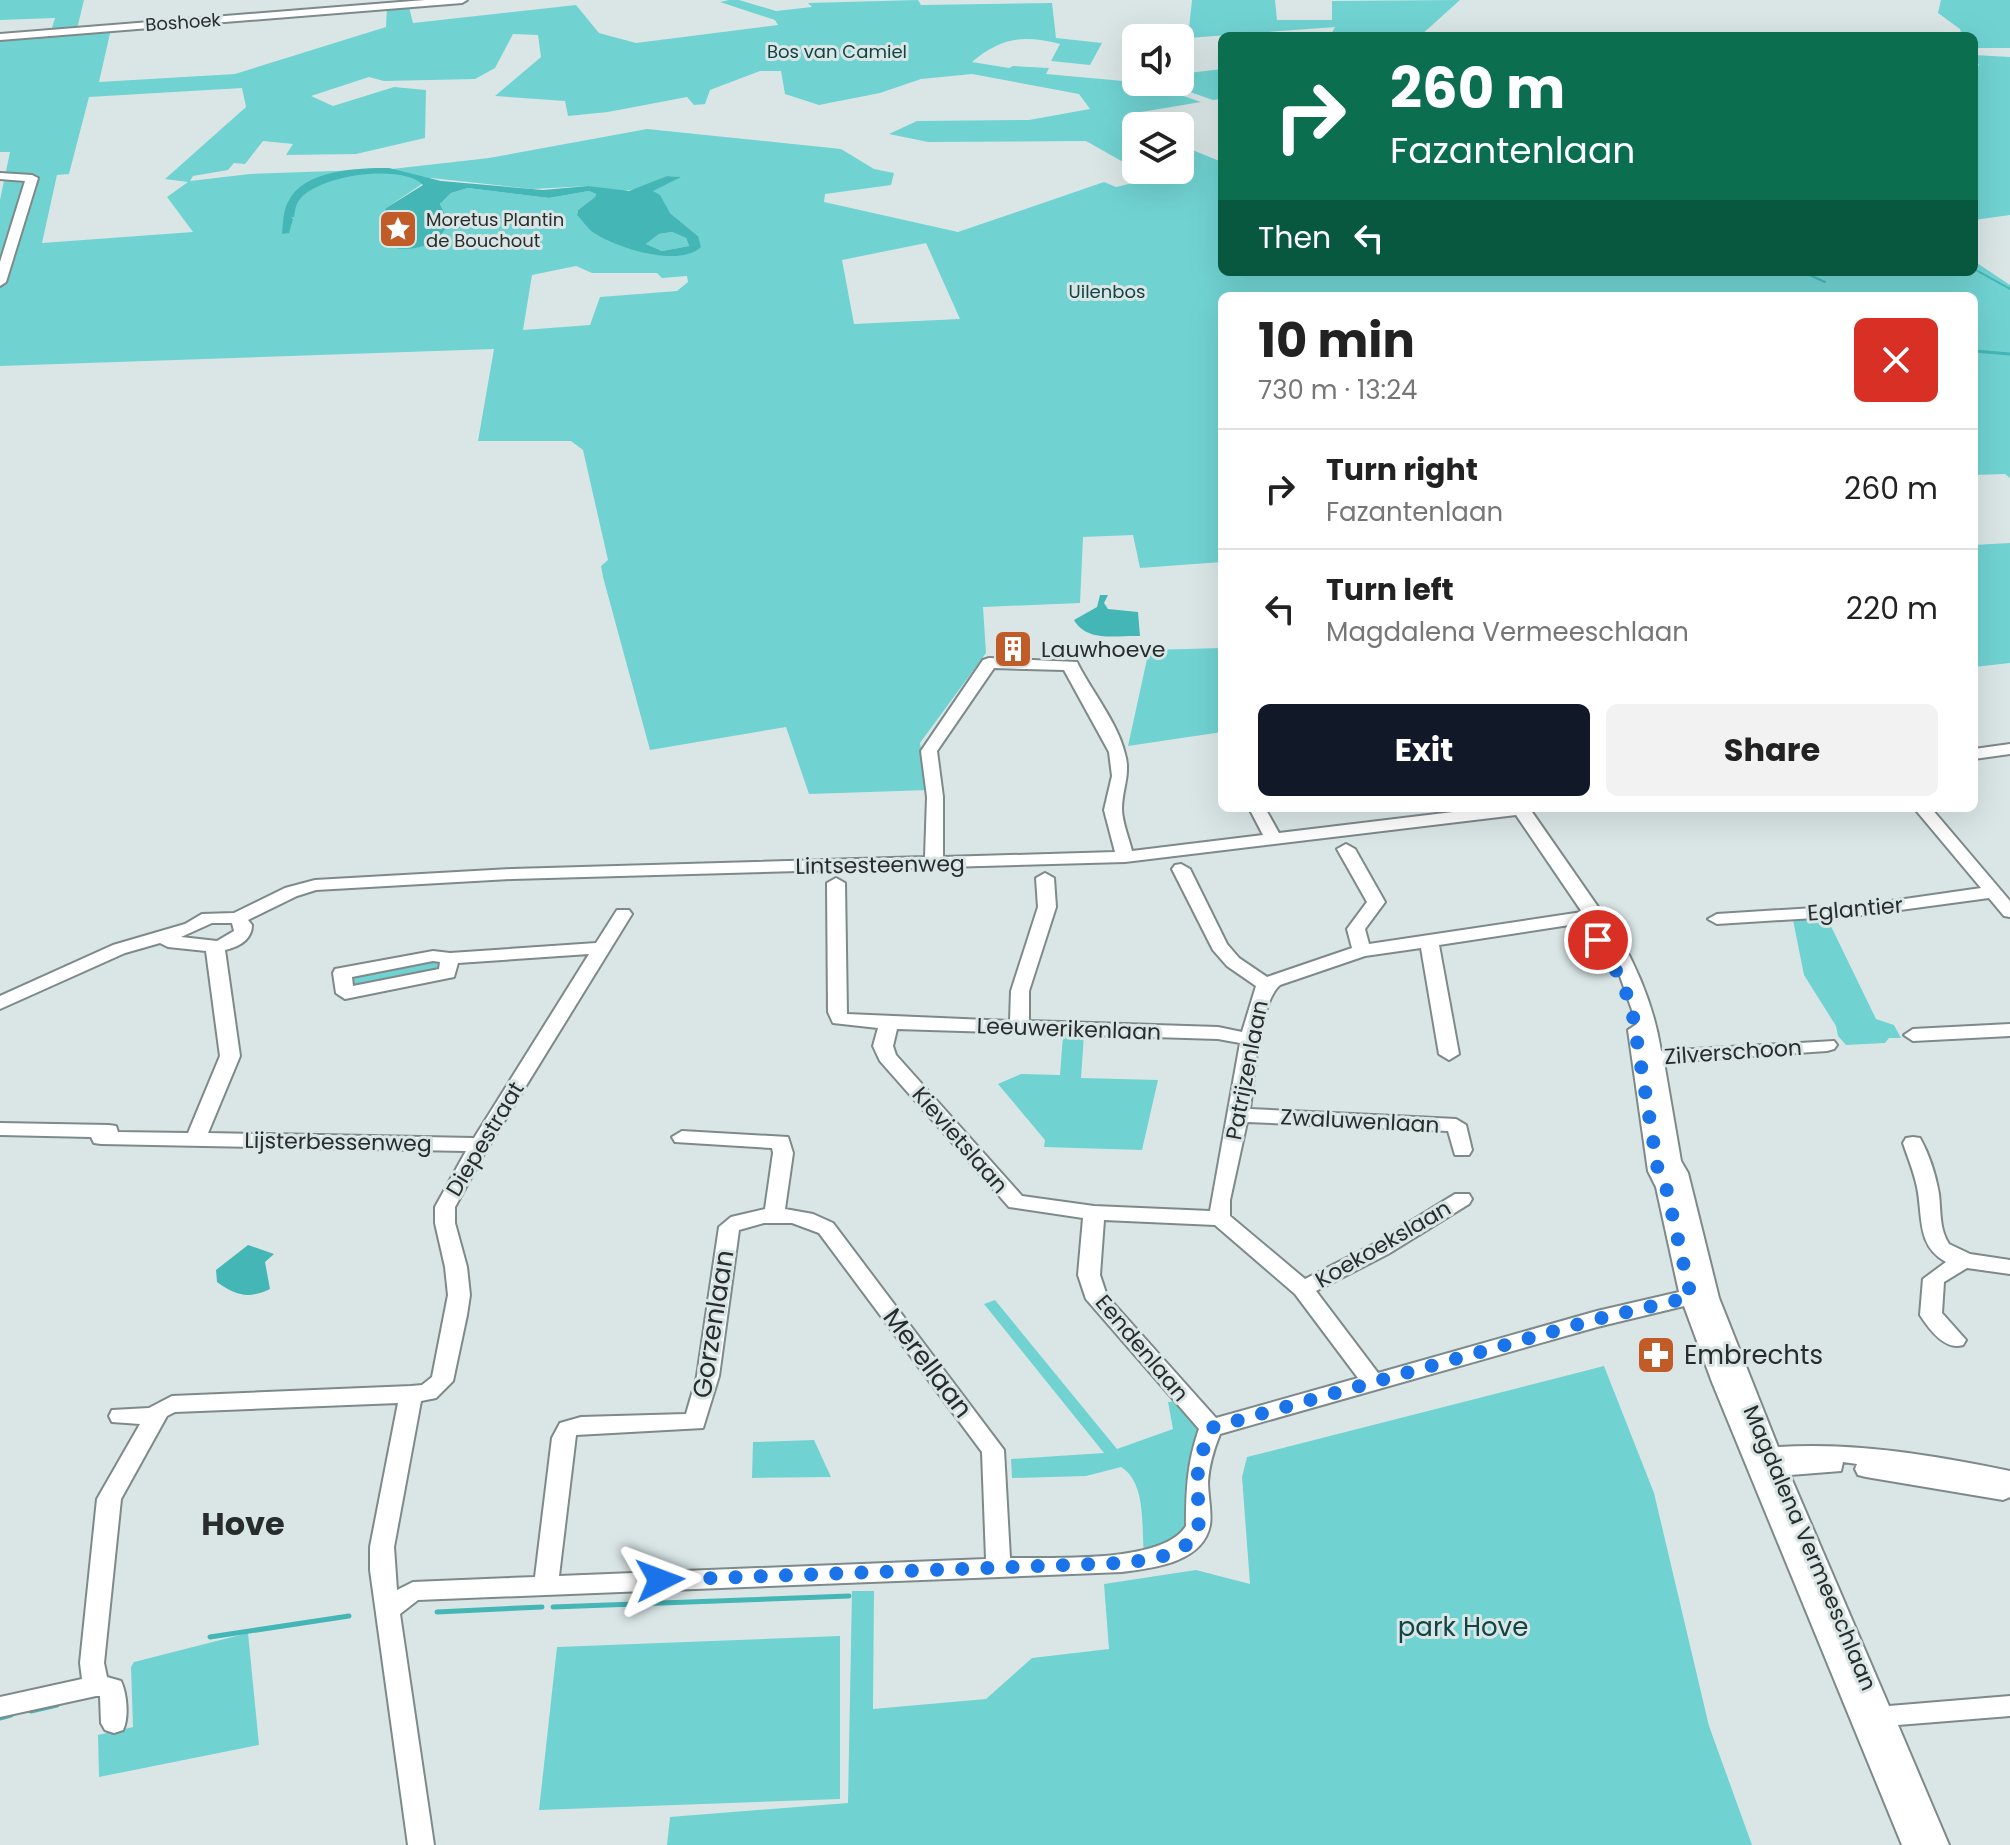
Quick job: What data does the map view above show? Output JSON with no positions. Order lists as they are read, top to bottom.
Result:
{
  "streets": {
    "street": [
      "Boshoek",
      "Lintsesteenweg",
      "Eglantier",
      "Leeuwerikenlaan",
      "Zilverschoon",
      "Patrijzenlaan",
      "Zwaluwenlaan",
      "Diepestraat",
      "Kievietslaan",
      "Lijsterbessenweg",
      "Koekoekslaan",
      "Gorzenlaan",
      "Eendenlaan",
      "Merellaan",
      "Magdalena Vermeeschlaan"
    ]
  },
  "crossings": [
    ["Leeuwerikenlaan", "Patrijzenlaan"],
    ["Leeuwerikenlaan", "Kievietslaan"],
    ["Zilverschoon", "Magdalena Vermeeschlaan"],
    ["Patrijzenlaan", "Zwaluwenlaan"],
    ["Patrijzenlaan", "Kievietslaan"],
    ["Patrijzenlaan", "Magdalena Vermeeschlaan"],
    ["Diepestraat", "Lijsterbessenweg"],
    ["Kievietslaan", "Eendenlaan"],
    ["Gorzenlaan", "Merellaan"]
  ],
  "districts": ["Hove"],
  "parks": ["Bos van Camiel", "Uilenbos", "park Hove"],
  "places": {
    "place": ["Moretus Plantin de Bouchout"],
    "building": ["Lauwhoeve"],
    "pharmacy": ["Embrechts"]
  },
  "page": {
    "turn": ["260 m", "Fazantenlaan"],
    "then": "Then",
    "heading": ["10 min", "730 m · 13:24"],
    "list": [
      {
        "name": "Turn right",
        "note": "Fazantenlaan",
        "value": "260 m"
      },
      {
        "name": "Turn left",
        "note": "Magdalena Vermeeschlaan",
        "value": "220 m"
      }
    ],
    "buttons": ["Exit", "Share"]
  }
}
